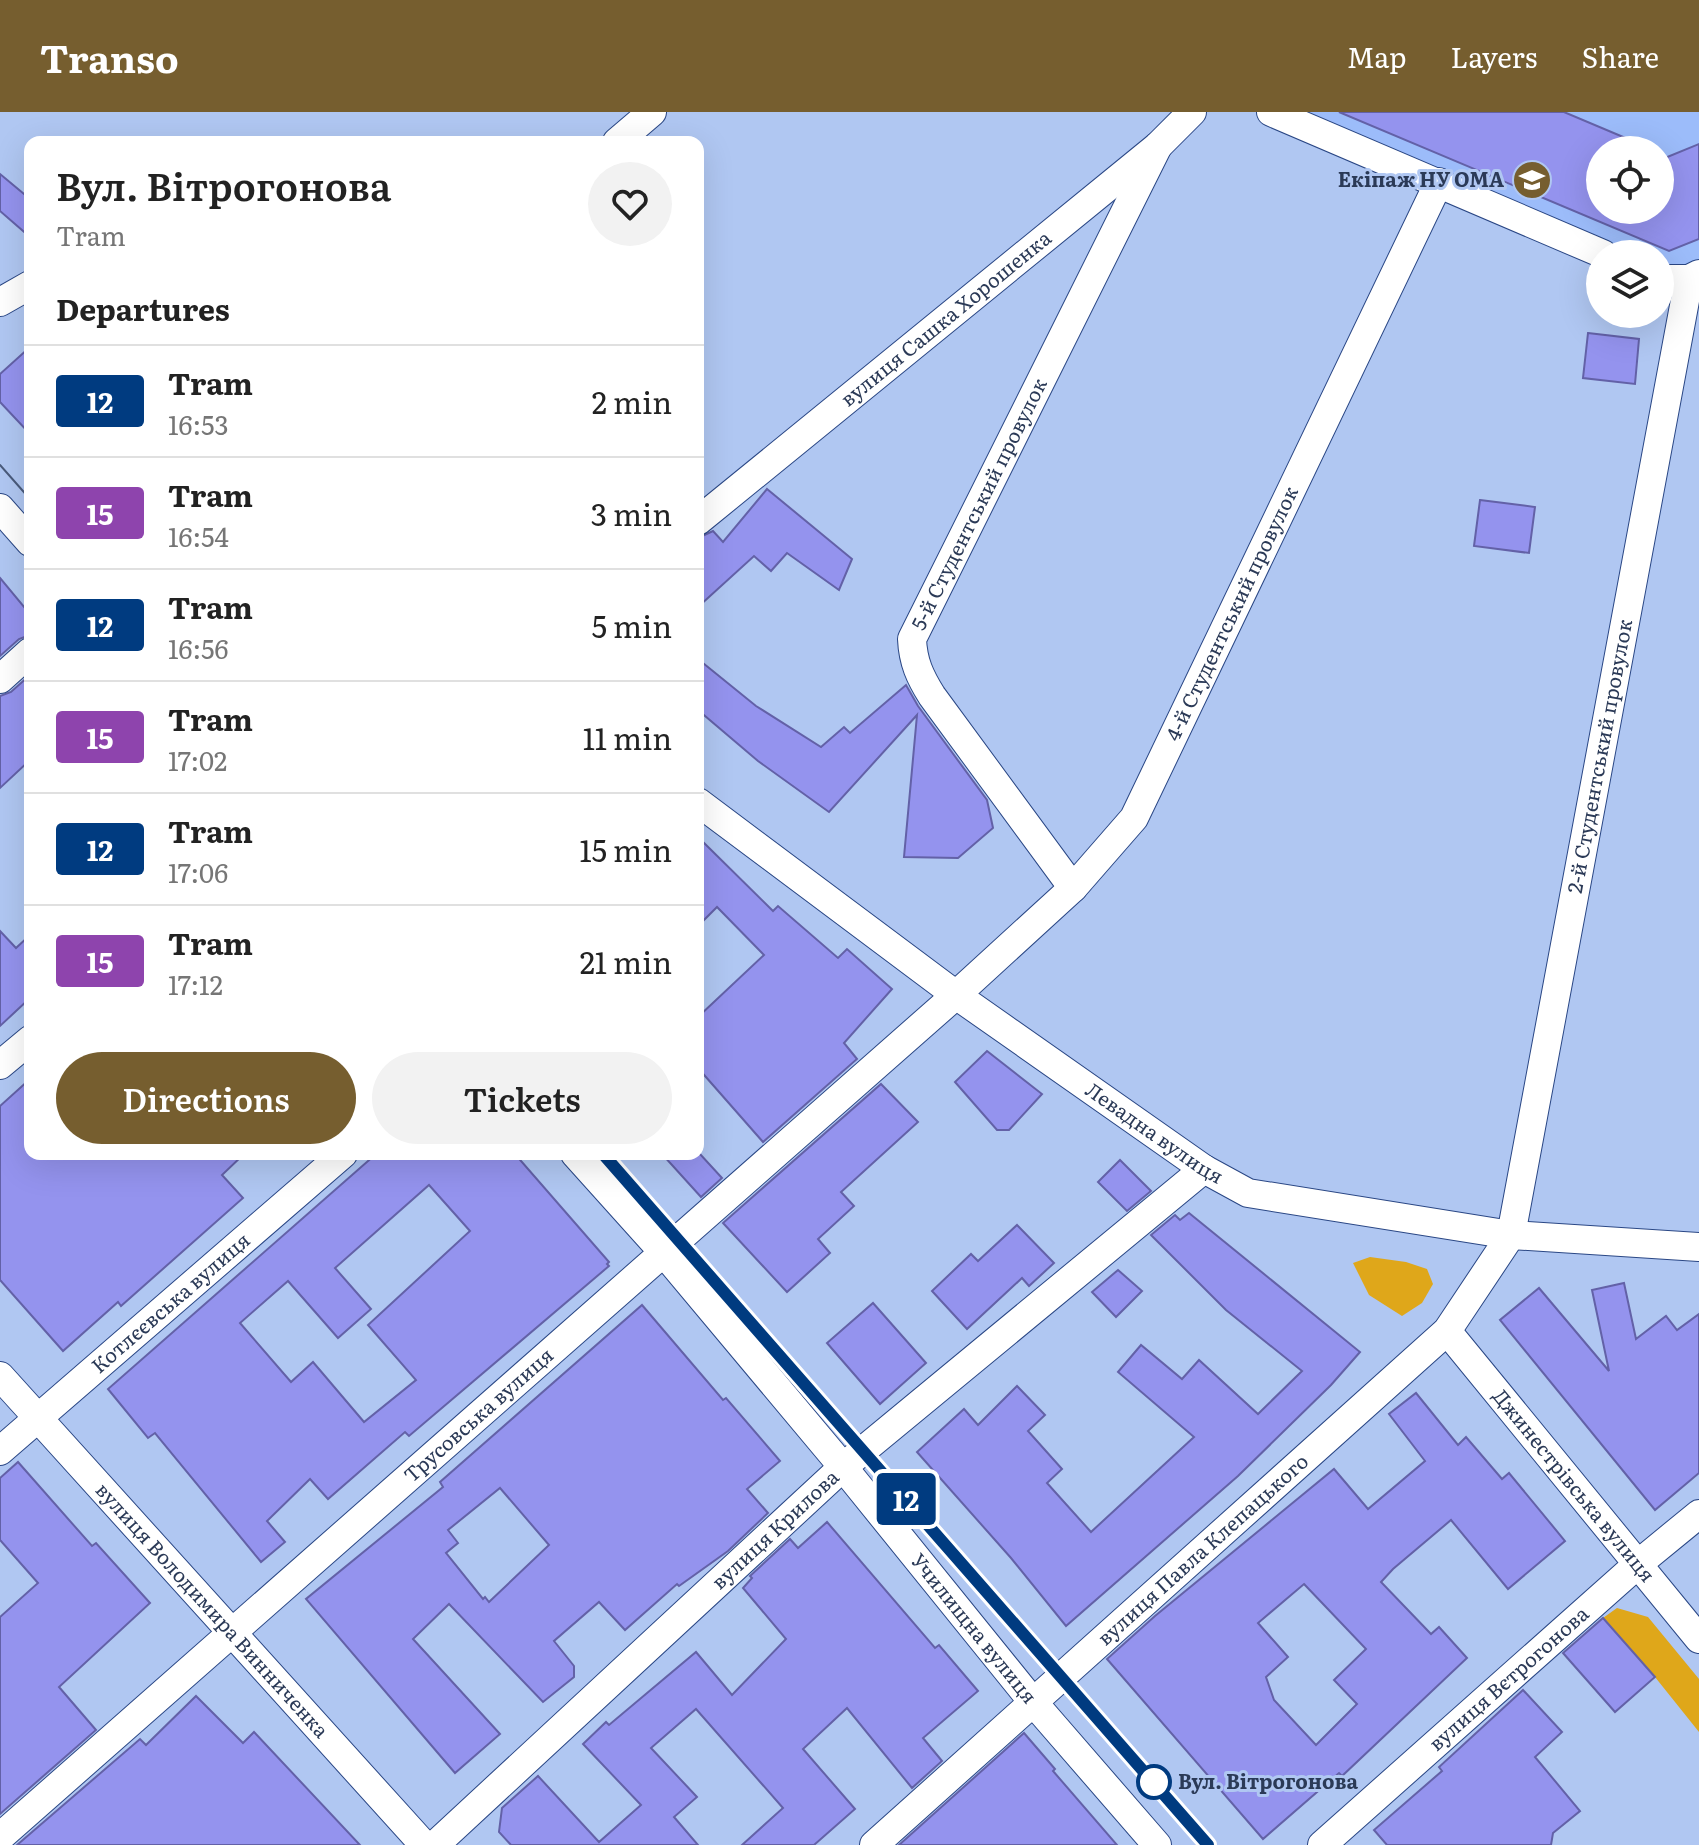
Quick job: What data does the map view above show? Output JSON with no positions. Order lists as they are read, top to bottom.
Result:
{
  "streets": {
    "street": [
      "вулиця Сашка Хорошенка",
      "5-й Студентський провулок",
      "4-й Студентський провулок",
      "2-й Студентський провулок",
      "Левадна вулиця",
      "Котлєєвська вулиця",
      "Трусовська вулиця",
      "Джинестрівська вулиця",
      "вулиця Крилова",
      "вулиця Павла Клепацького",
      "вулиця Володимира Винниченка",
      "Училищна вулиця",
      "вулиця Вєтрогонова"
    ]
  },
  "crossings": [
    ["вулиця Сашка Хорошенка", "5-й Студентський провулок"],
    ["5-й Студентський провулок", "4-й Студентський провулок"],
    ["4-й Студентський провулок", "Левадна вулиця"],
    ["4-й Студентський провулок", "Трусовська вулиця"],
    ["2-й Студентський провулок", "Левадна вулиця"],
    ["2-й Студентський провулок", "вулиця Павла Клепацького"],
    ["Левадна вулиця", "Трусовська вулиця"],
    ["Левадна вулиця", "вулиця Крилова"],
    ["Левадна вулиця", "вулиця Павла Клепацького"],
    ["Котлєєвська вулиця", "вулиця Володимира Винниченка"],
    ["Трусовська вулиця", "вулиця Володимира Винниченка"],
    ["Трусовська вулиця", "Училищна вулиця"],
    ["Джинестрівська вулиця", "вулиця Павла Клепацького"],
    ["Джинестрівська вулиця", "вулиця Вєтрогонова"],
    ["вулиця Крилова", "Училищна вулиця"],
    ["вулиця Павла Клепацького", "Училищна вулиця"]
  ],
  "places": {
    "school or university": ["Екіпаж НУ ОМА"],
    "other": ["Вул. Вітрогонова"]
  },
  "lines": ["tram line 12"],
  "page": {
    "header": "Transo",
    "nav": ["Map", "Layers", "Share"],
    "on_map": "12",
    "heading": [
      ["Вул. Вітрогонова", "Tram"],
      "Departures"
    ],
    "list": [
      {
        "mark": "12",
        "name": "Tram",
        "note": "16:53",
        "value": "2 min"
      },
      {
        "mark": "15",
        "name": "Tram",
        "note": "16:54",
        "value": "3 min"
      },
      {
        "mark": "12",
        "name": "Tram",
        "note": "16:56",
        "value": "5 min"
      },
      {
        "mark": "15",
        "name": "Tram",
        "note": "17:02",
        "value": "11 min"
      },
      {
        "mark": "12",
        "name": "Tram",
        "note": "17:06",
        "value": "15 min"
      },
      {
        "mark": "15",
        "name": "Tram",
        "note": "17:12",
        "value": "21 min"
      }
    ],
    "buttons": ["Directions", "Tickets"]
  }
}
